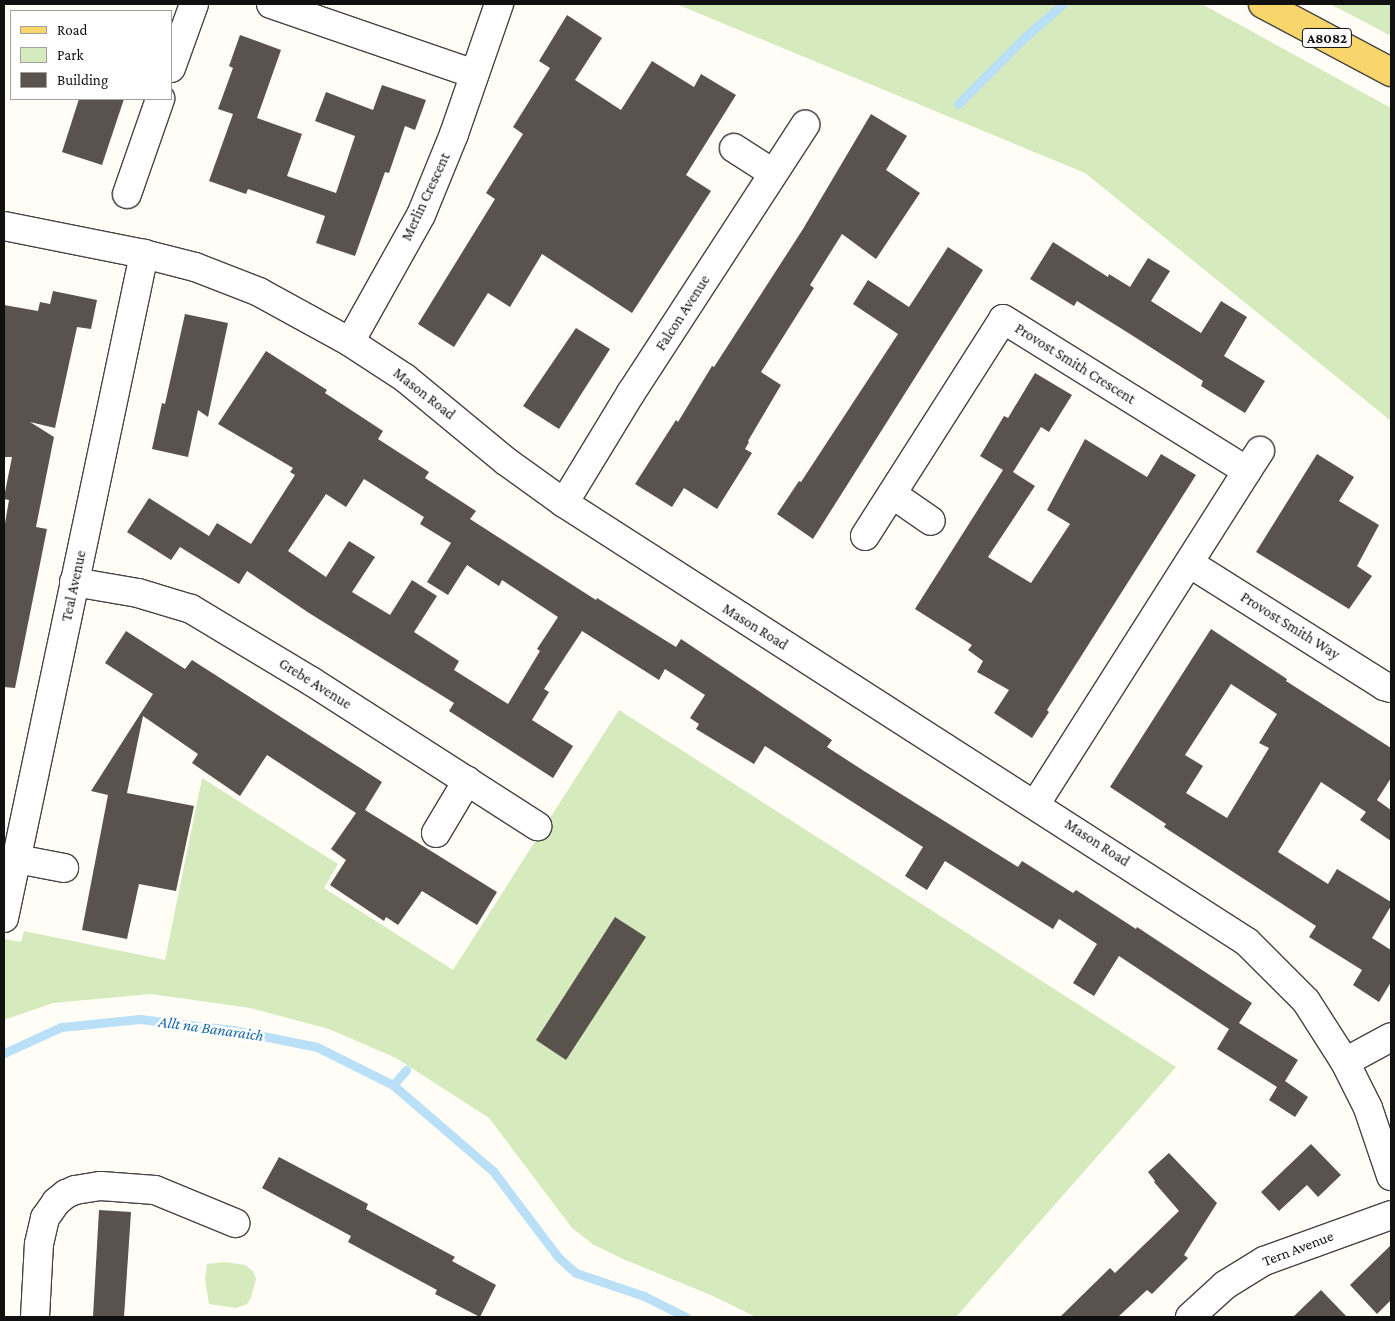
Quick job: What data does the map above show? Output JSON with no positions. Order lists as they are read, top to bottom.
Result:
{
  "streets": {
    "main road": ["A8082"],
    "street": [
      "Merlin Crescent",
      "Falcon Avenue",
      "Provost Smith Crescent",
      "Mason Road",
      "Teal Avenue",
      "Provost Smith Way",
      "Grebe Avenue",
      "Tern Avenue"
    ]
  },
  "crossings": [
    ["Merlin Crescent", "Mason Road"],
    ["Falcon Avenue", "Mason Road"],
    ["Provost Smith Crescent", "Mason Road"],
    ["Provost Smith Crescent", "Provost Smith Way"],
    ["Mason Road", "Teal Avenue"],
    ["Teal Avenue", "Grebe Avenue"]
  ],
  "water": ["Allt na Banaraich"],
  "legend": ["Road", "Park", "Building"]
}
